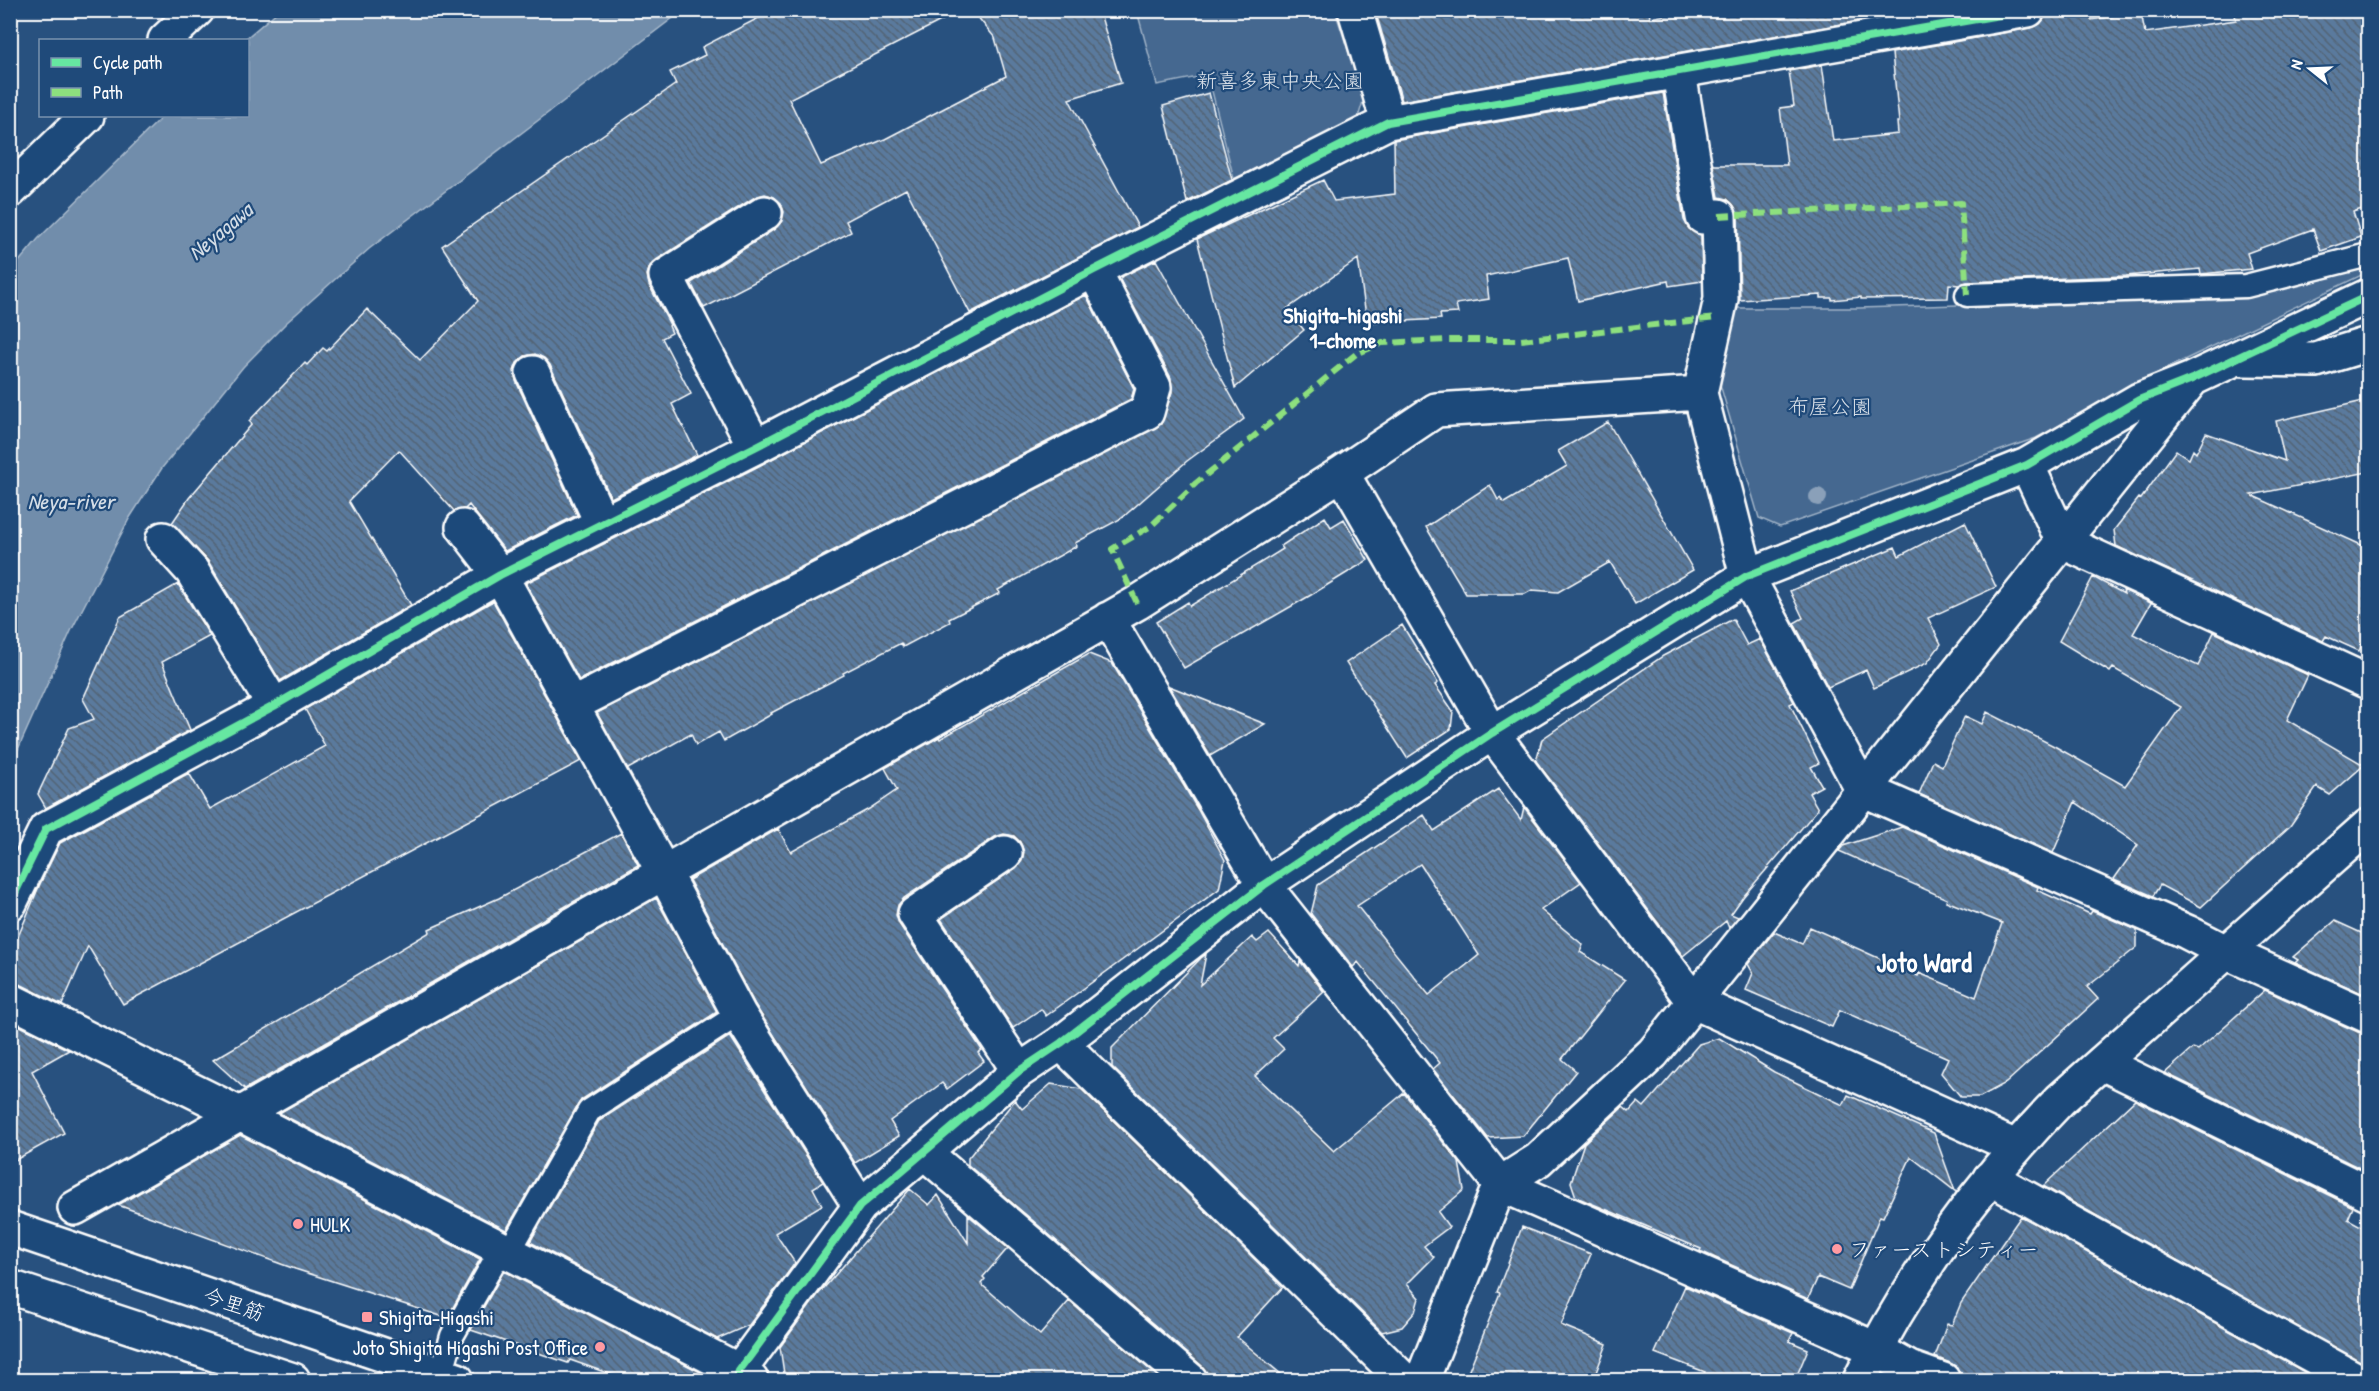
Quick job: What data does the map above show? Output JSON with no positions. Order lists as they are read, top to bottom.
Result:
{
  "streets": {
    "street": ["今里筋"]
  },
  "districts": ["Shigita-higashi 1-chome", "Joto Ward"],
  "water": ["Neyagawa", "Neya-river"],
  "parks": ["新喜多東中央公園", "布屋公園"],
  "places": {
    "other": ["HULK", "ファーストシティー", "Joto Shigita Higashi Post Office"],
    "transit": ["Shigita-Higashi"]
  },
  "legend": ["Cycle path", "Path"],
  "north": "left"
}
